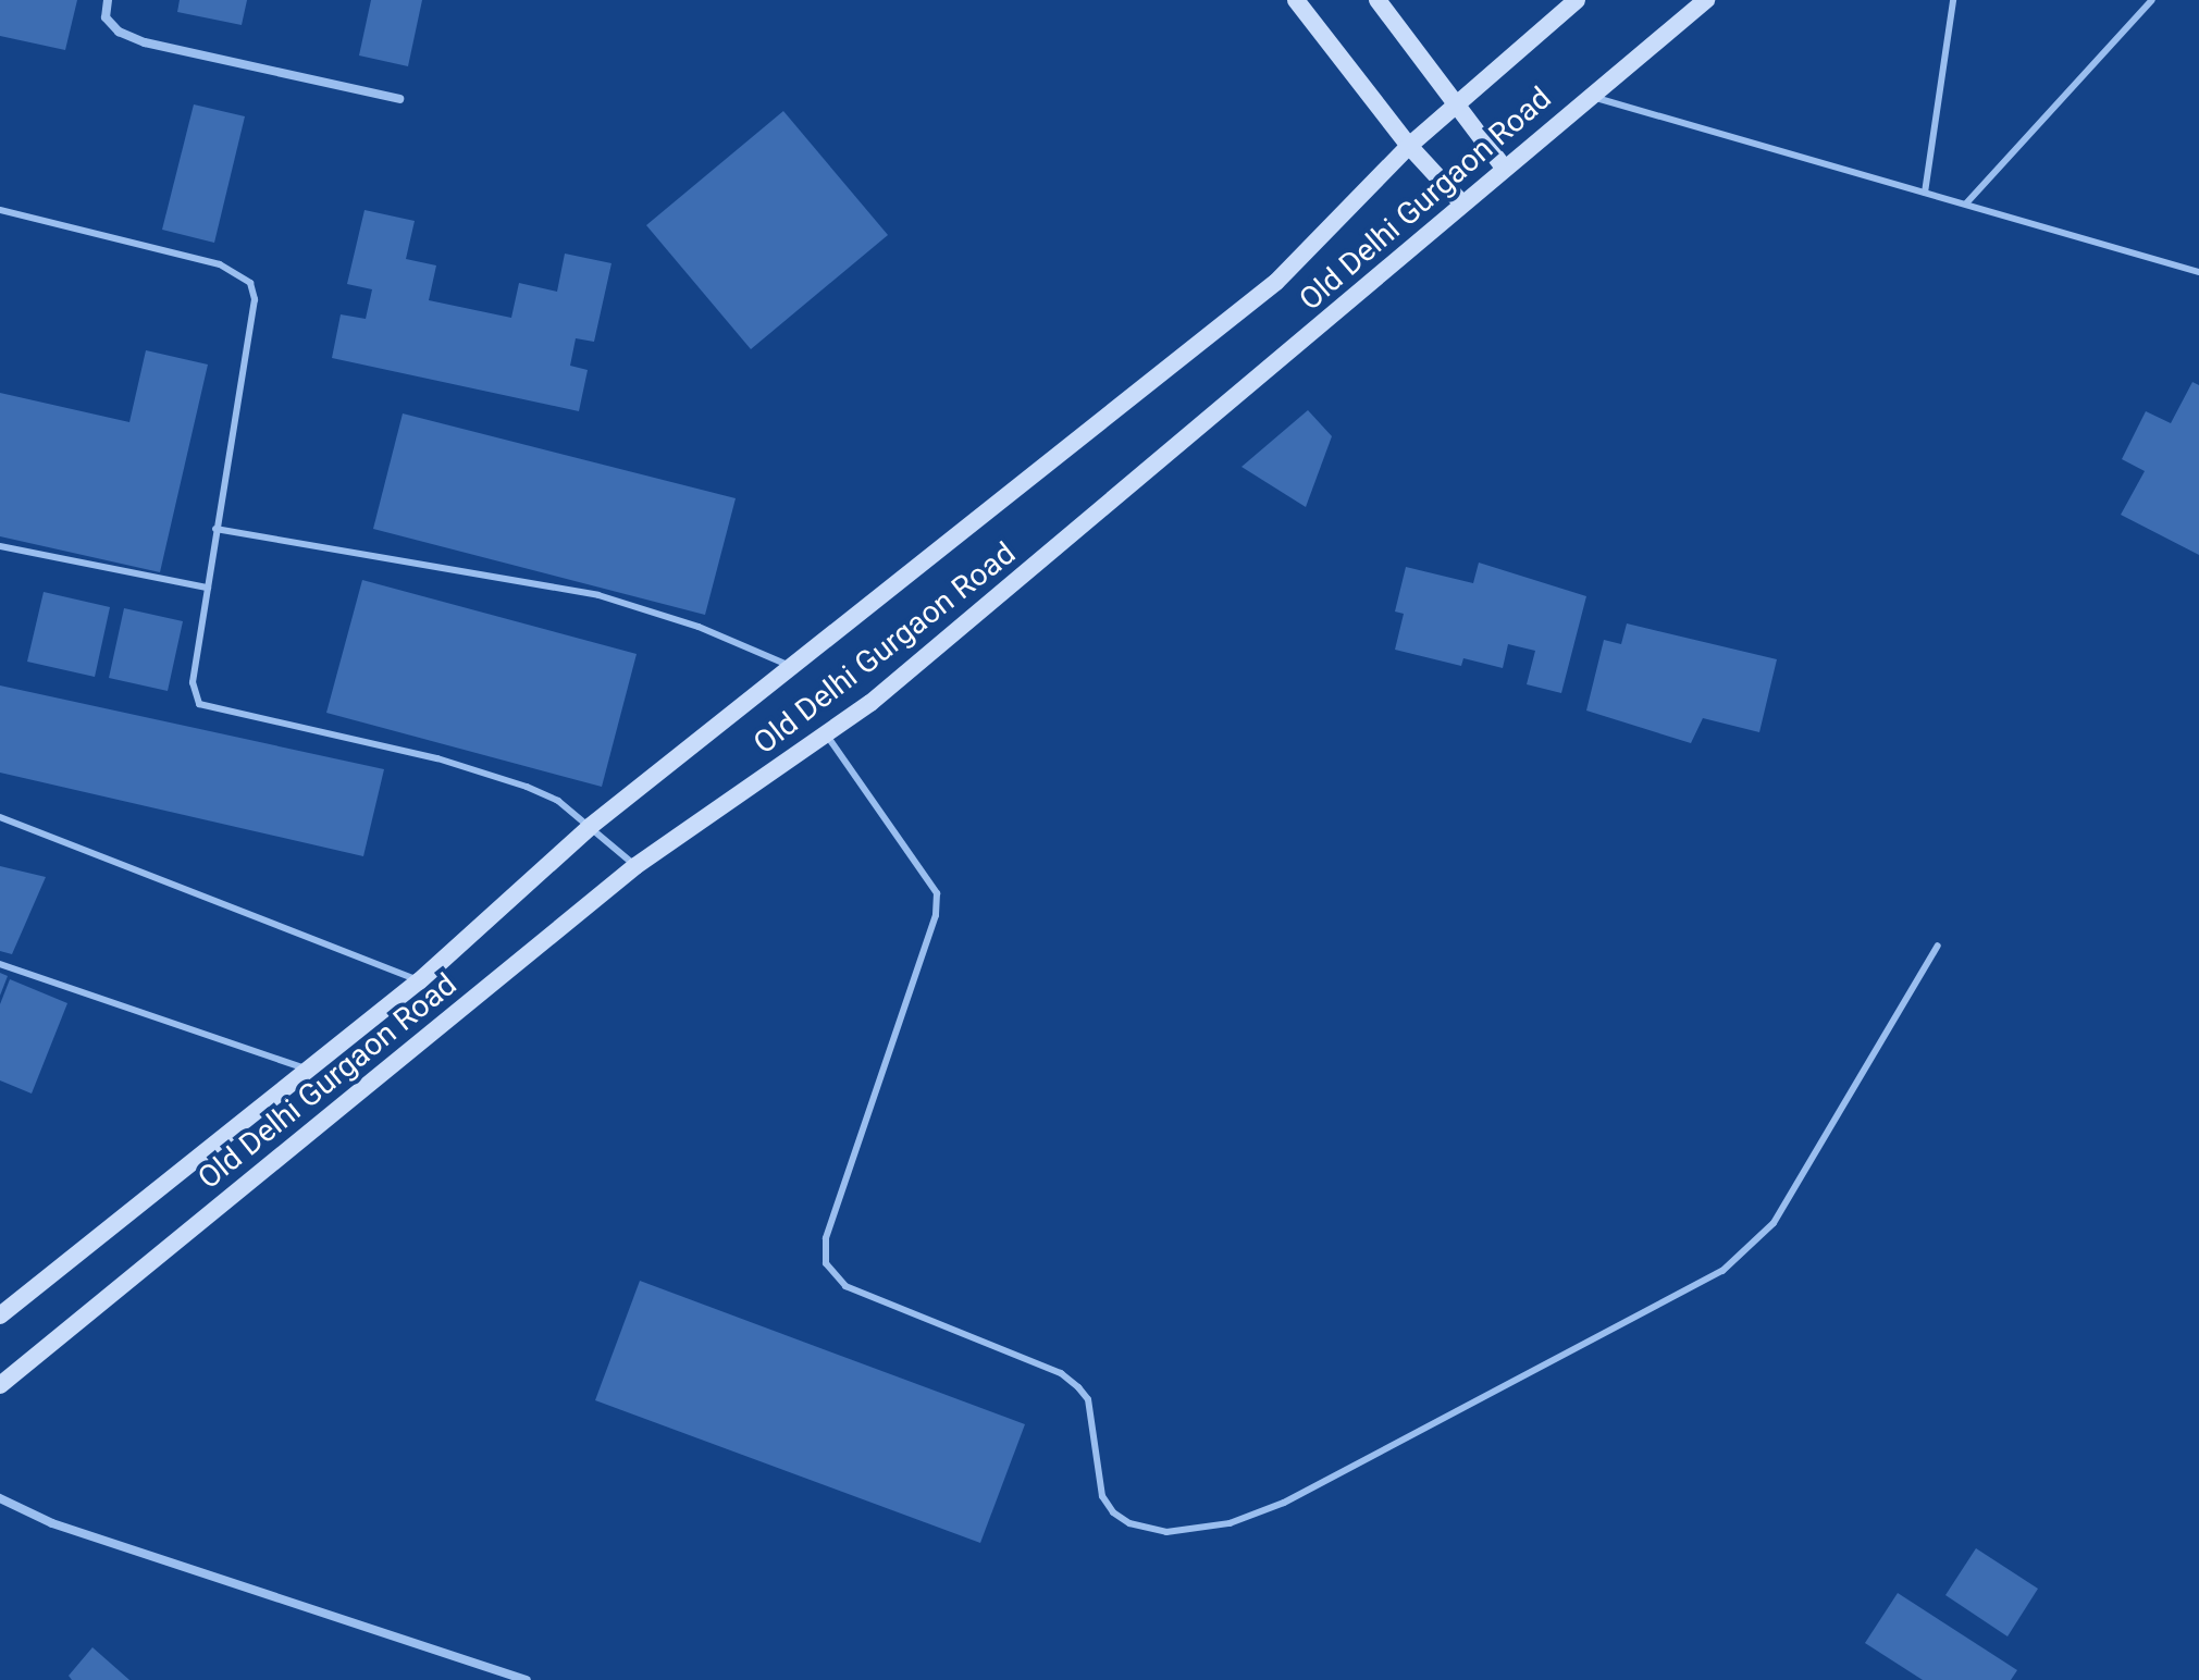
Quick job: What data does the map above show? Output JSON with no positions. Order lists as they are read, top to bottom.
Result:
{
  "streets": {
    "main road": ["Old Delhi Gurgaon Road"]
  }
}
